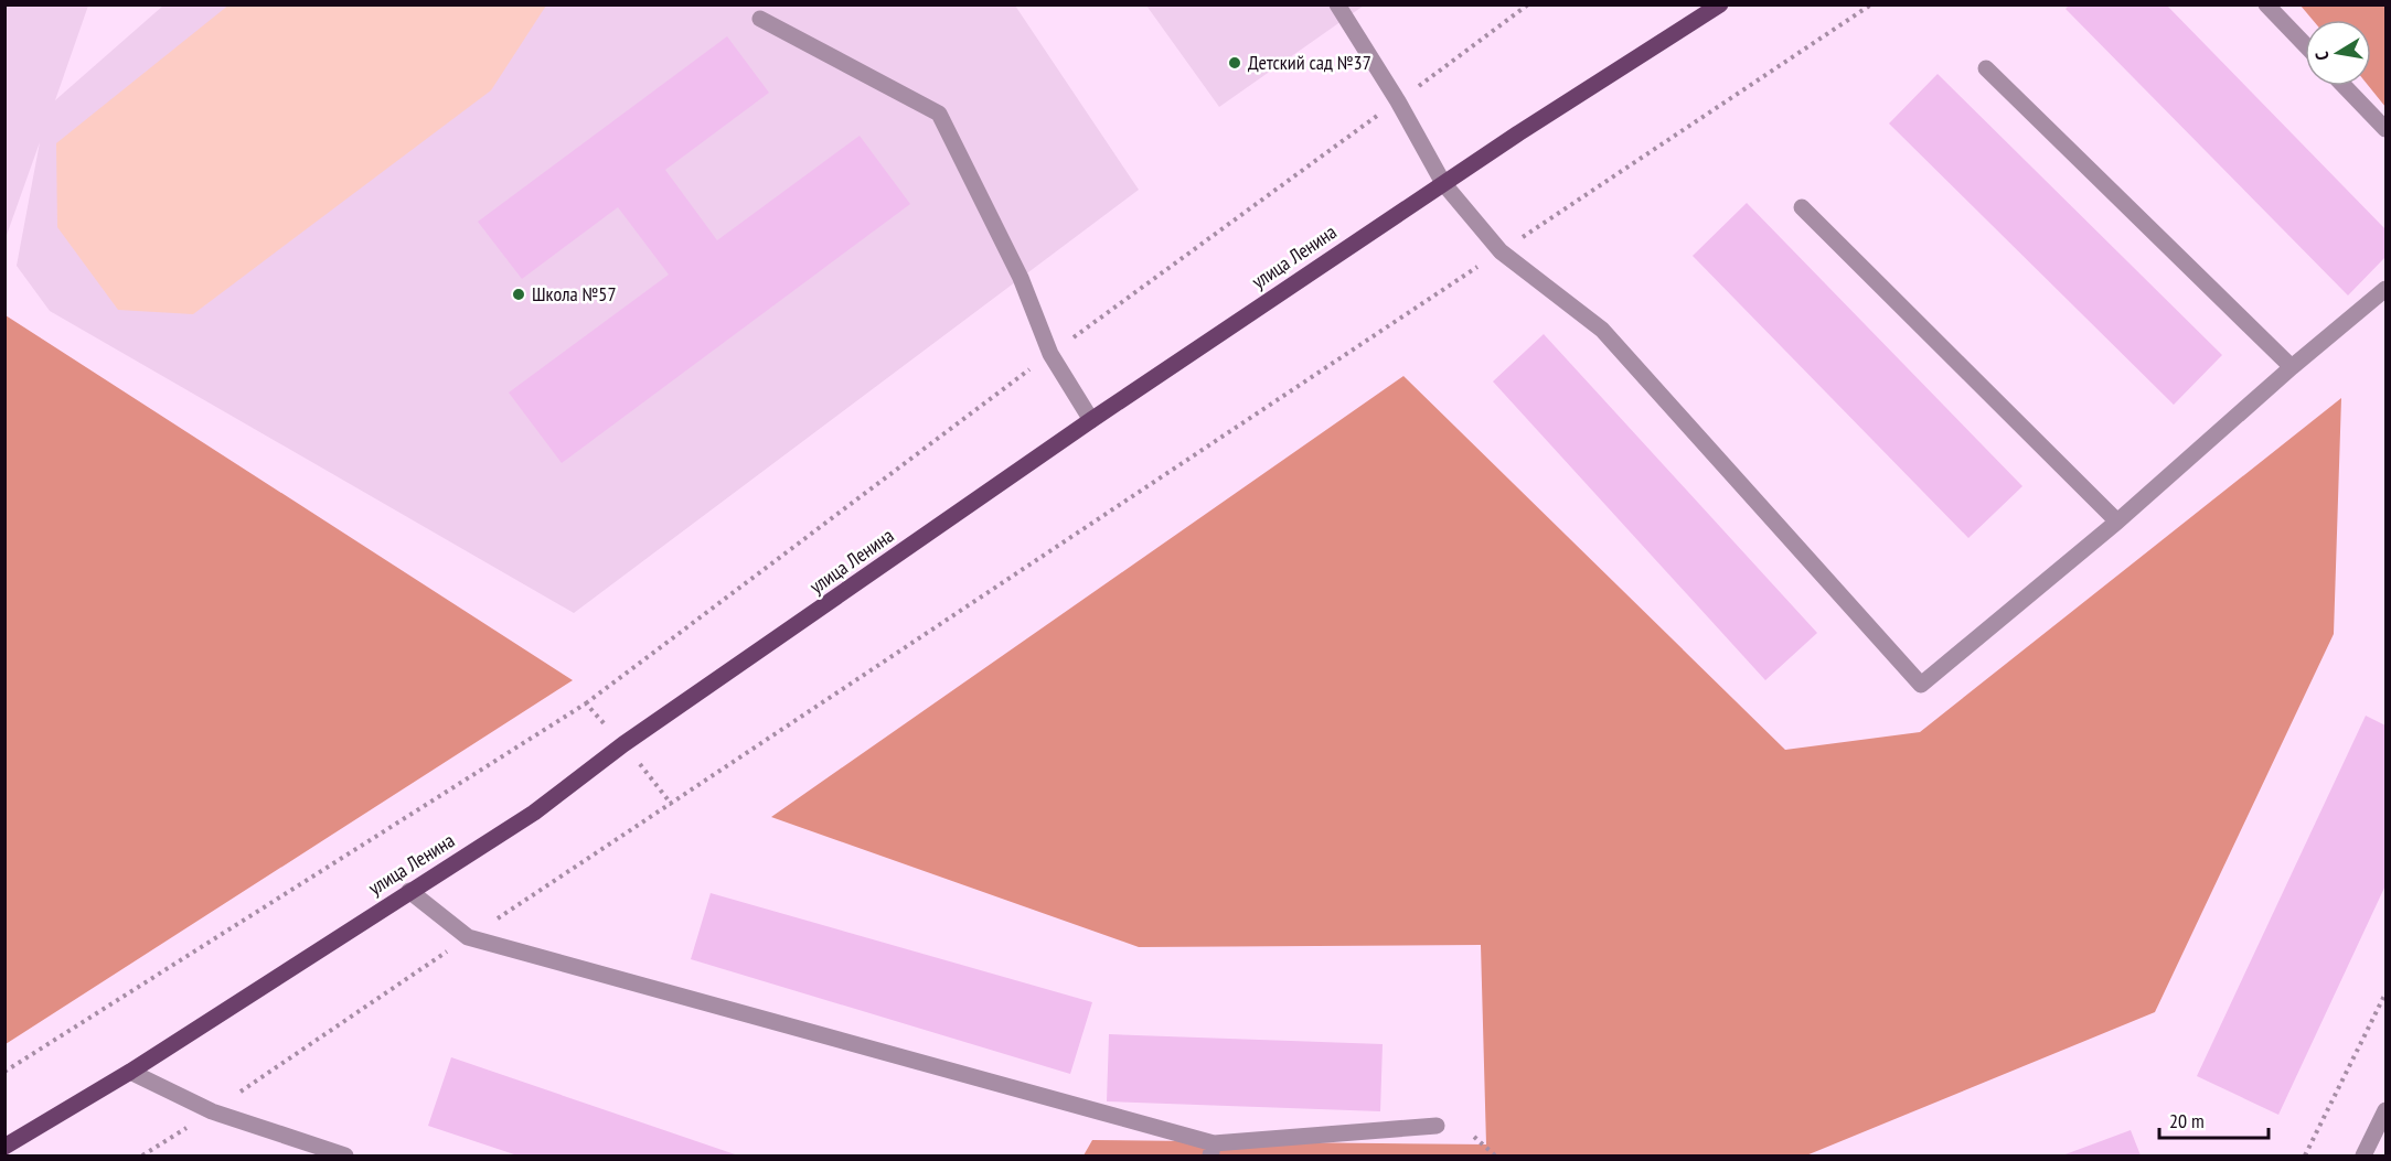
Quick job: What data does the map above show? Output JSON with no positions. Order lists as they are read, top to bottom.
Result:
{
  "streets": {
    "main road": ["улица Ленина"]
  },
  "places": ["Детский сад №37", "Школа №57"],
  "scale_bar": "20 m",
  "north": "left"
}
